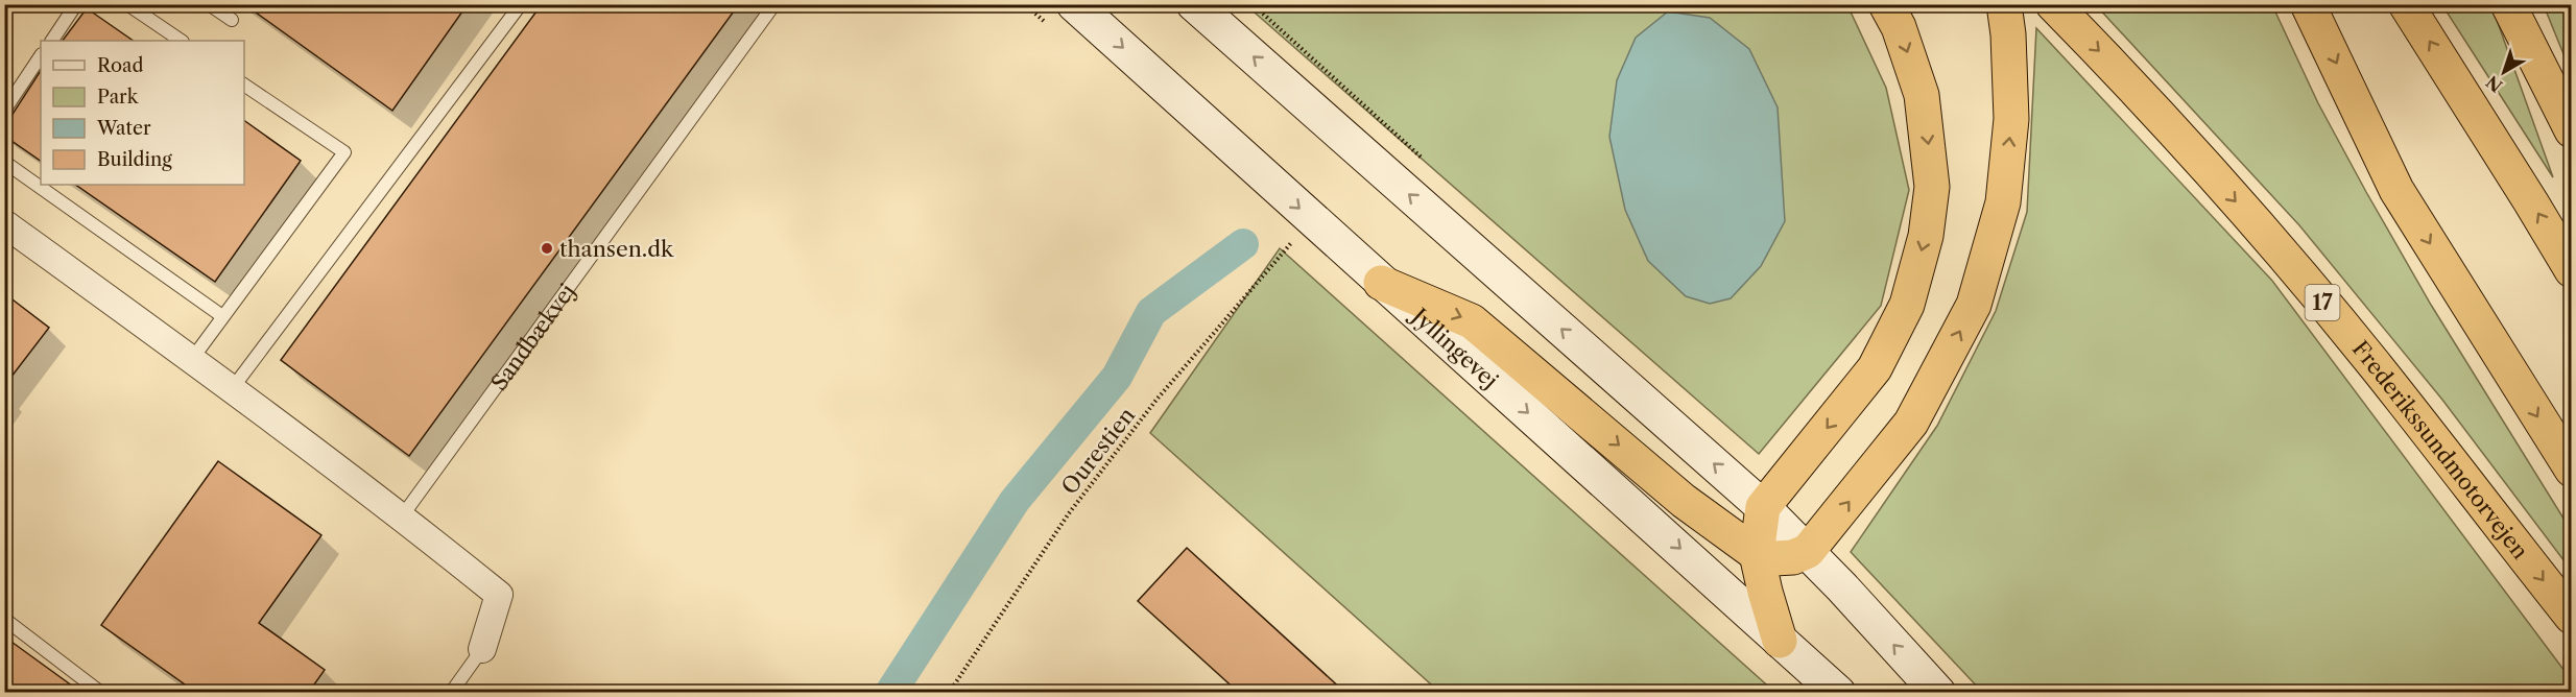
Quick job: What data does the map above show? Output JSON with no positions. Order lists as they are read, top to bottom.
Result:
{
  "streets": {
    "highway": ["17", "Frederikssundmotorvejen"],
    "street": ["Jyllingevej"],
    "lane": ["Sandbækvej"],
    "path": ["Ourestien"]
  },
  "places": ["thansen.dk"],
  "legend": [
    "Road",
    "Park",
    "Water",
    "Building"
  ],
  "north": "bottom left"
}
